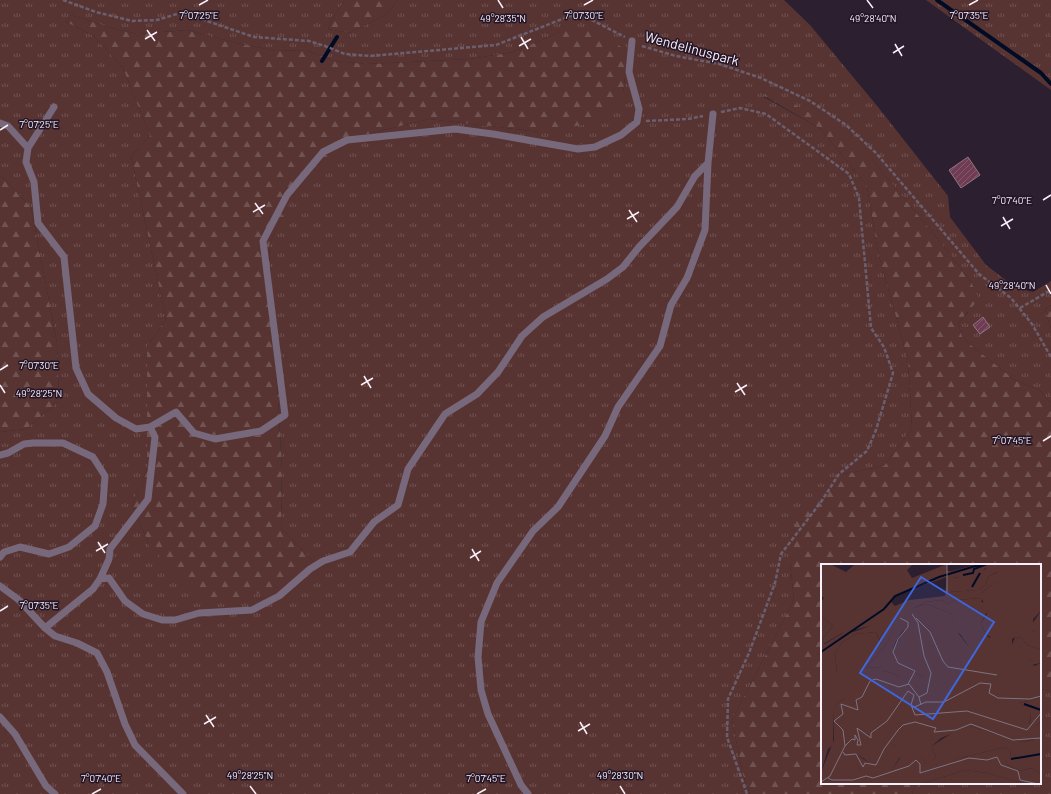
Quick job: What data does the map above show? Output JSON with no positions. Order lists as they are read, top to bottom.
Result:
{
  "streets": {
    "path": ["Wendelinuspark"]
  },
  "coordinates": [
    "7°07'35\"E",
    "7°07'25\"E",
    "7°07'30\"E",
    "49°28'35\"N",
    "49°28'40\"N",
    "7°07'40\"E",
    "49°28'25\"N",
    "7°07'45\"E",
    "49°28'30\"N"
  ]
}
